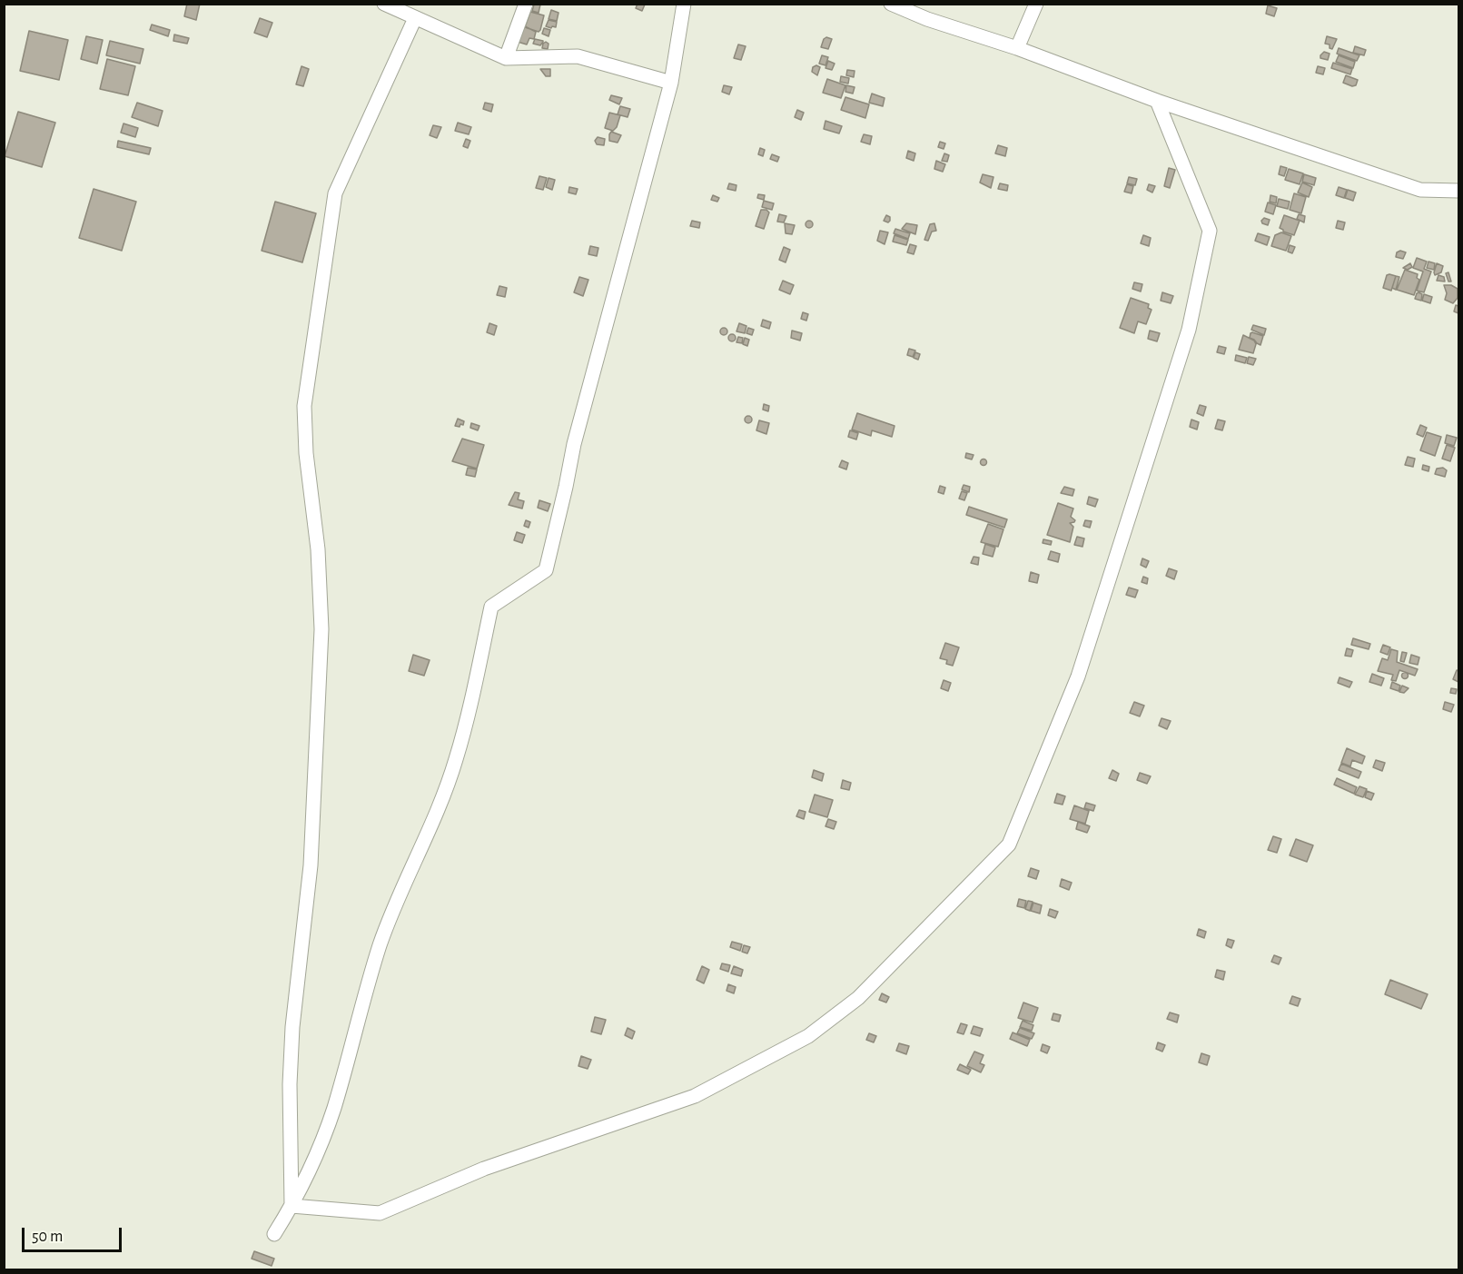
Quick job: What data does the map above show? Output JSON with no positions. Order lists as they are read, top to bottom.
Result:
{
  "scale_bar": "50 m"
}
